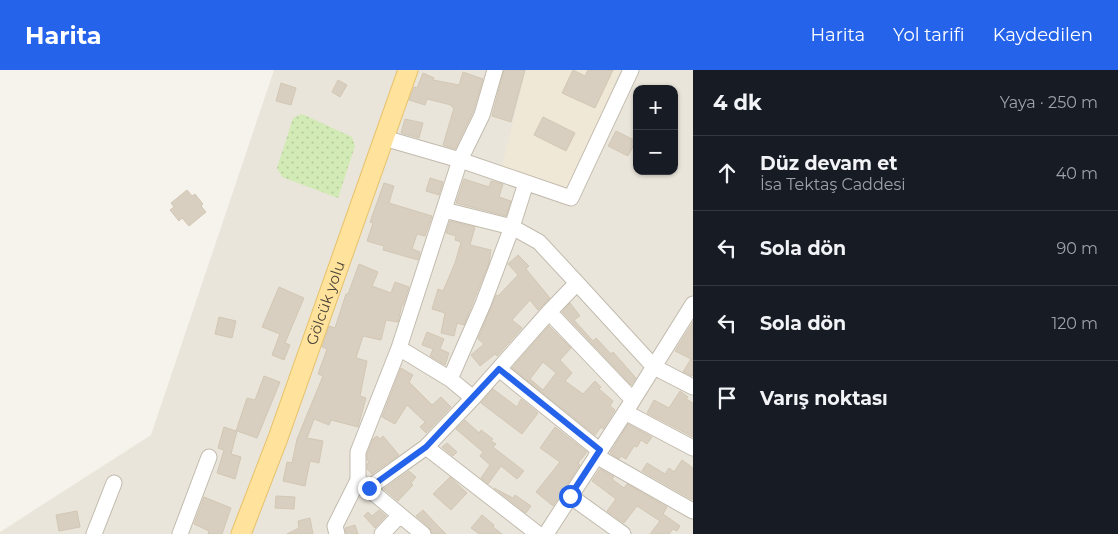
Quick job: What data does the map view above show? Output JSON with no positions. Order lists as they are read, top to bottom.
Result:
{
  "streets": {
    "main road": ["Gölcük yolu"]
  },
  "page": {
    "header": "Harita",
    "nav": ["Harita", "Yol tarifi", "Kaydedilen"],
    "heading": ["4 dk", "Yaya · 250 m"],
    "map_buttons": ["+", "−"],
    "list": [
      ["Düz devam et", "İsa Tektaş Caddesi", "40 m"],
      ["Sola dön", "90 m"],
      ["Sola dön", "120 m"],
      "Varış noktası"
    ]
  }
}
